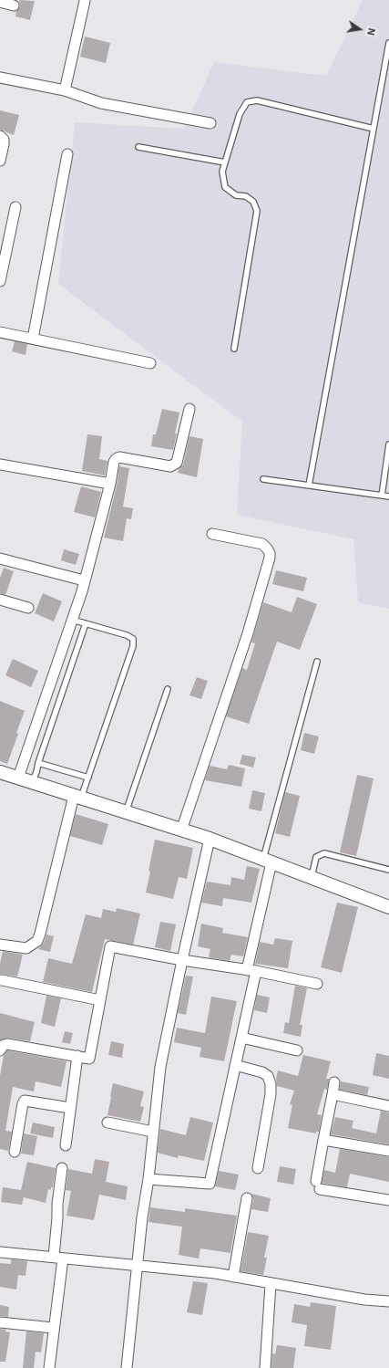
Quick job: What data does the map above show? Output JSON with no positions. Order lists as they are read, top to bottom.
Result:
{
  "north": "right"
}
